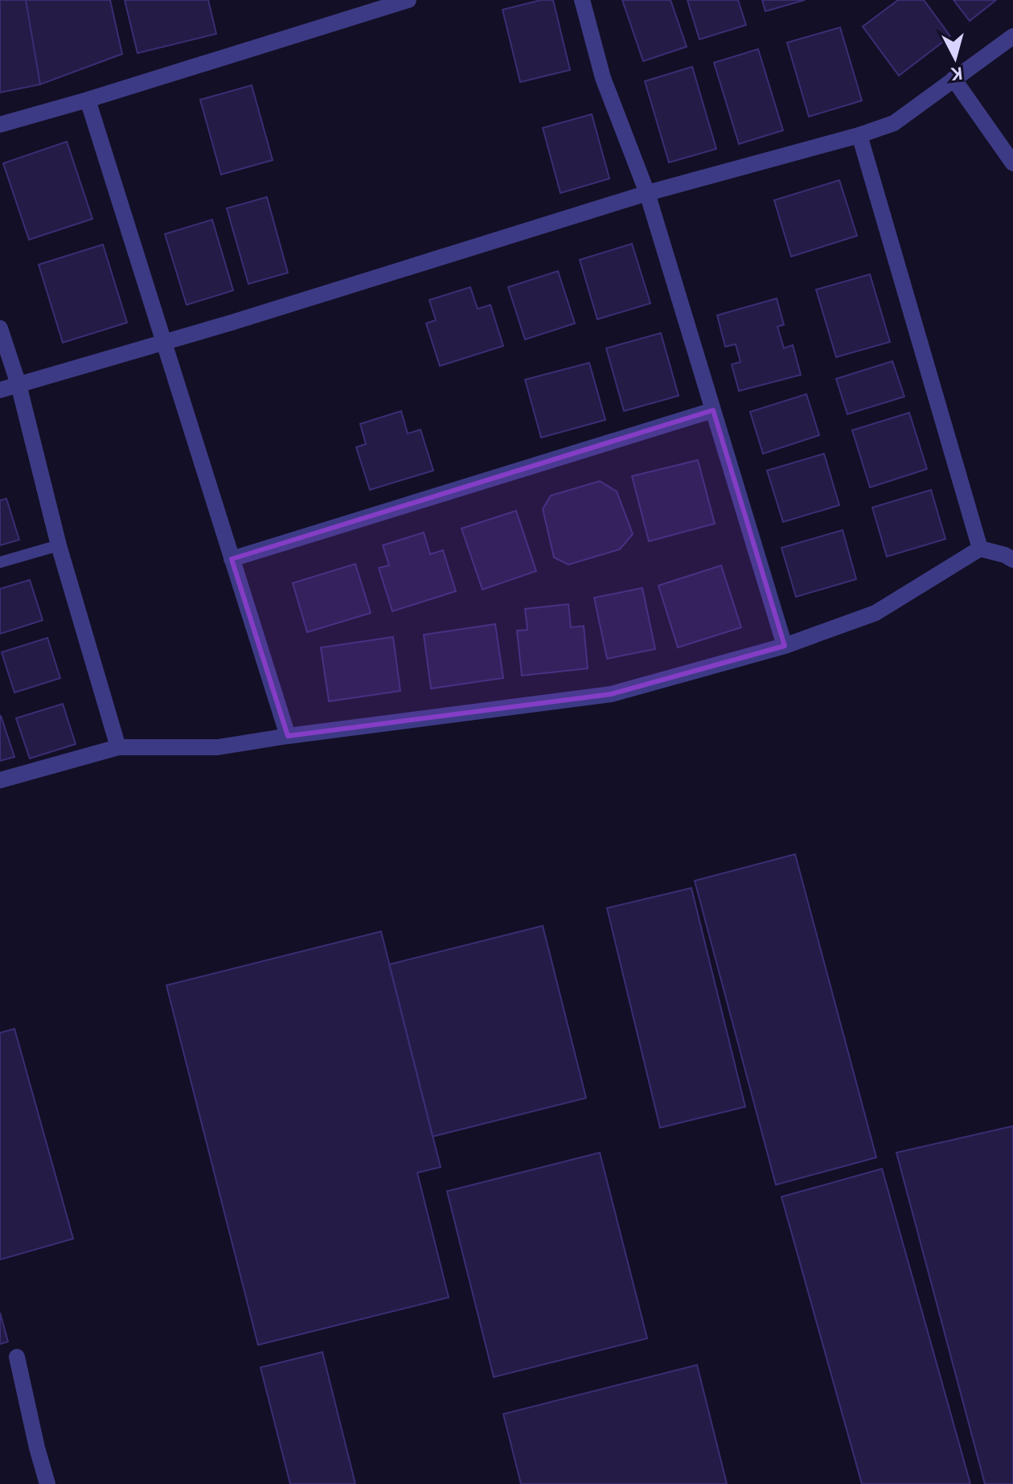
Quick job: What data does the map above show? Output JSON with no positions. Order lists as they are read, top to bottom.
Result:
{
  "north": "bottom"
}
